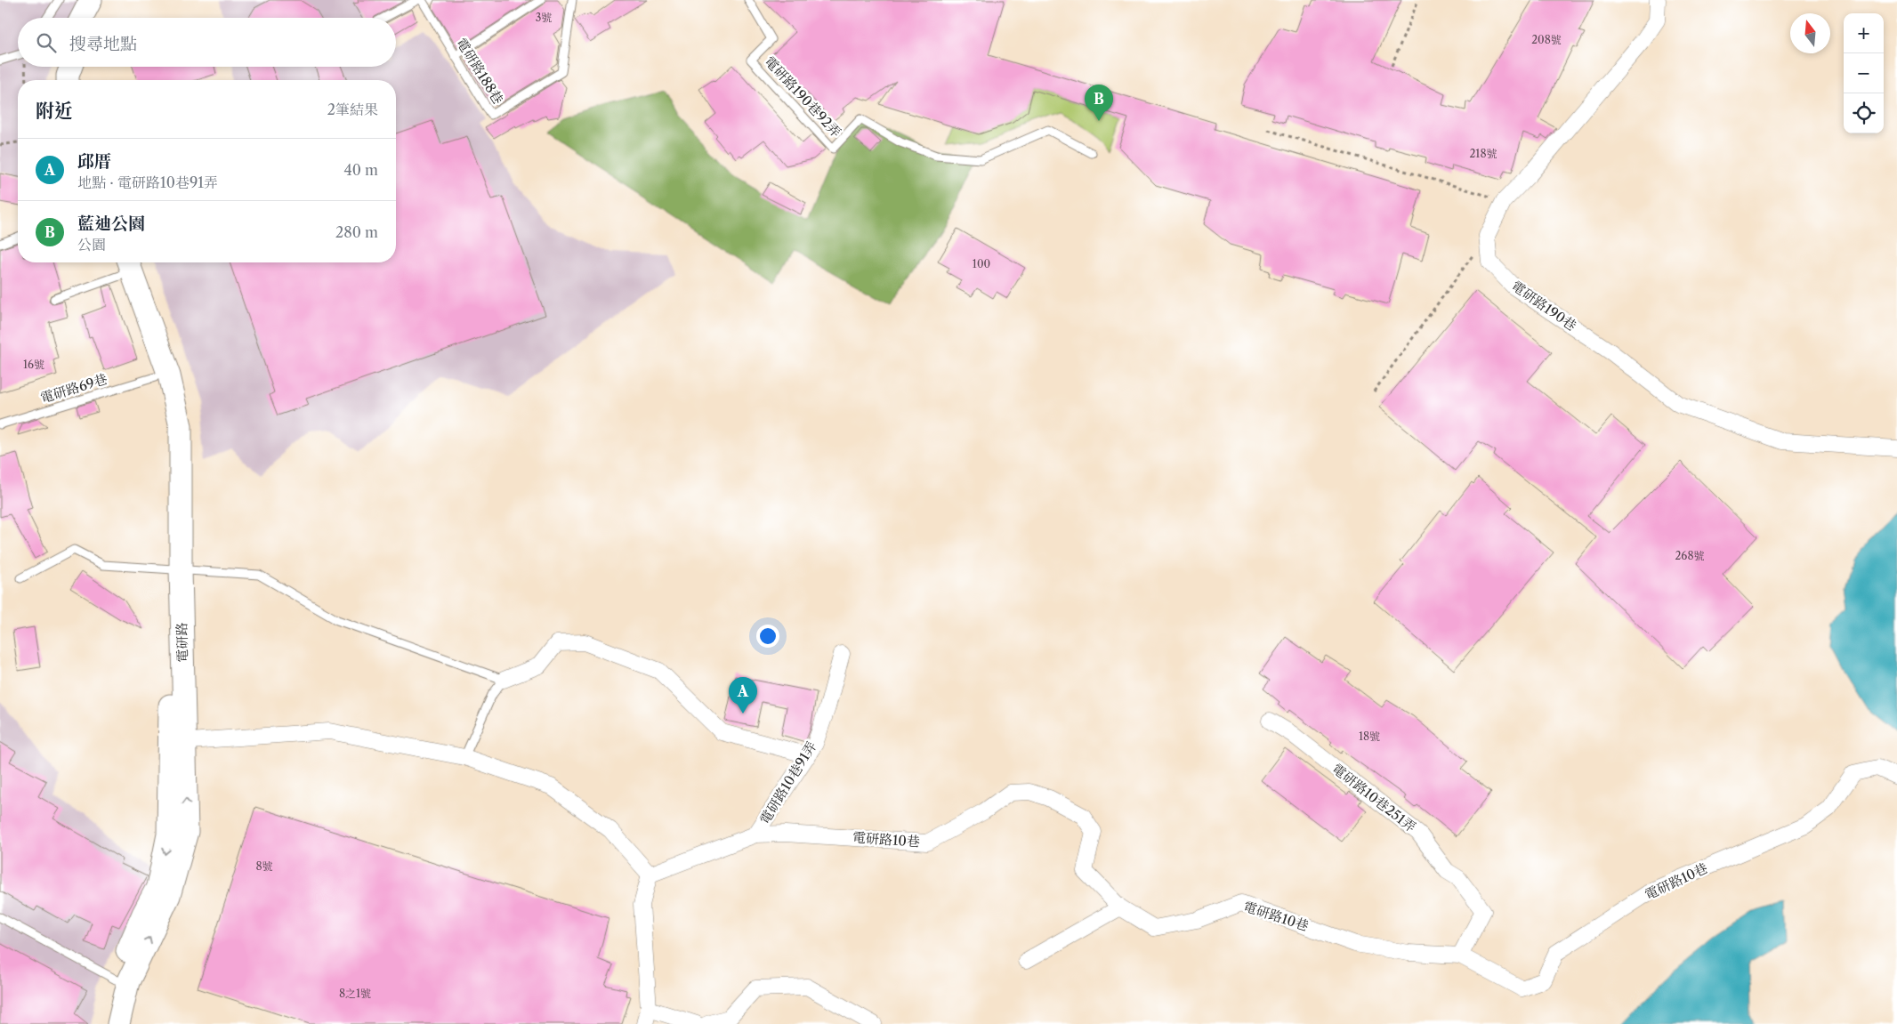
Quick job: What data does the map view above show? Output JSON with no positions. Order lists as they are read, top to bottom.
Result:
{
  "streets": {
    "street": [
      "電研路190巷",
      "電研路",
      "電研路10巷91弄",
      "電研路10巷251弄",
      "電研路10巷"
    ],
    "lane": ["電研路188巷", "電研路190巷92弄", "電研路69巷"]
  },
  "crossings": [
    ["電研路69巷", "電研路"],
    ["電研路10巷91弄", "電研路10巷"],
    ["電研路10巷251弄", "電研路10巷"]
  ],
  "house_numbers": [
    "3號",
    "208號",
    "218號",
    "100",
    "16號",
    "268號",
    "18號",
    "8號",
    "8之1號"
  ],
  "north": "top",
  "page": {
    "map_buttons": ["+", "−"],
    "search": "搜尋地點",
    "heading": ["附近", "2筆結果"],
    "pins": ["B", "A"],
    "list": [
      {
        "mark": "A",
        "name": "邱厝",
        "note": "地點 · 電研路10巷91弄",
        "value": "40 m"
      },
      {
        "mark": "B",
        "name": "藍迪公園",
        "note": "公園",
        "value": "280 m"
      }
    ]
  }
}
